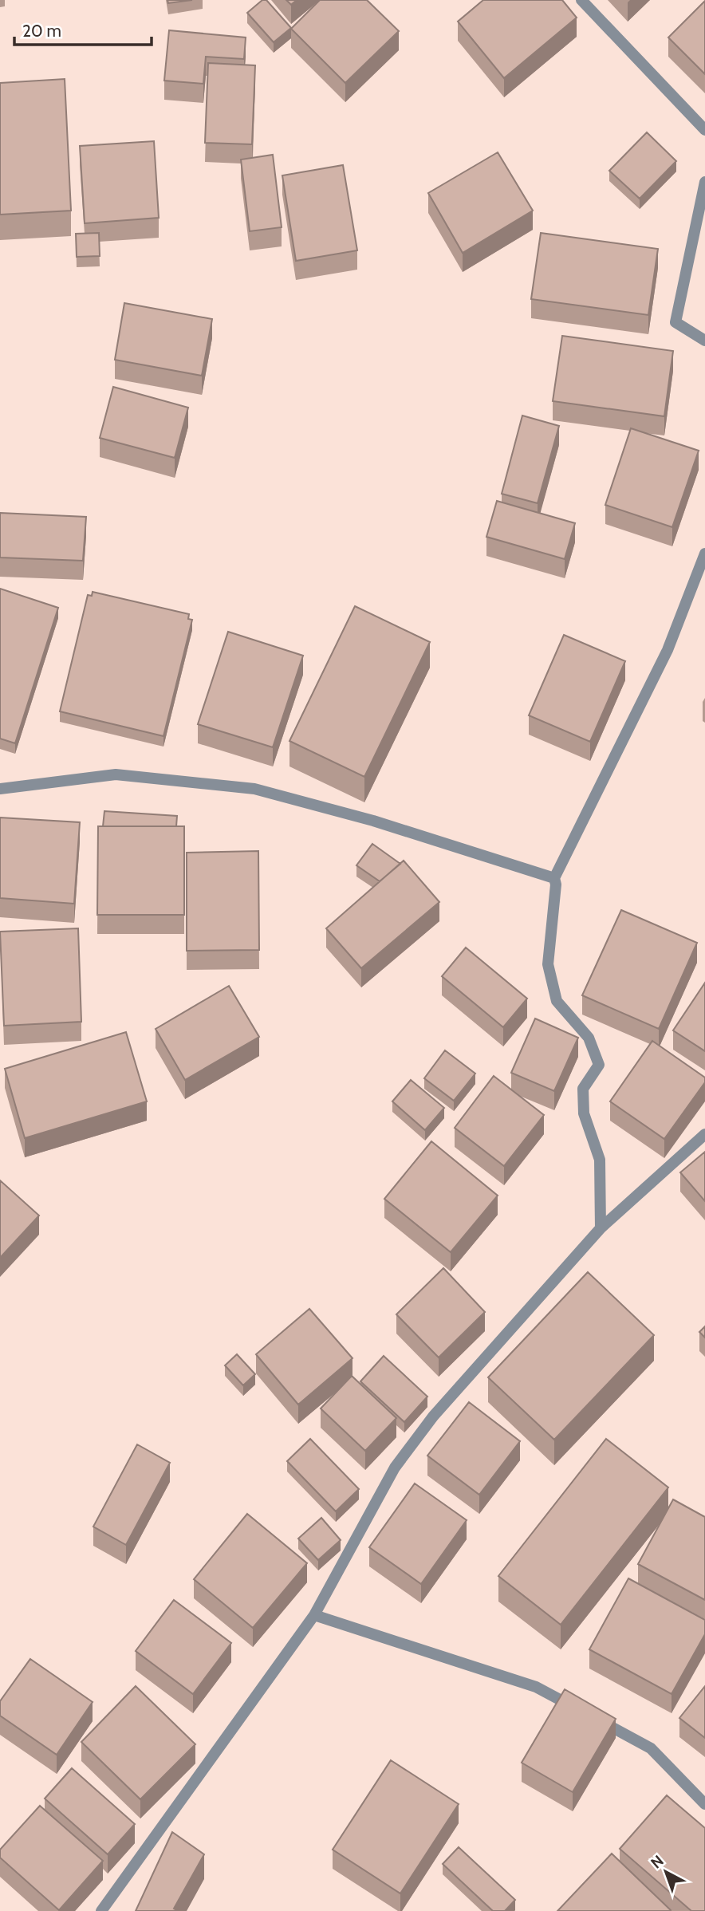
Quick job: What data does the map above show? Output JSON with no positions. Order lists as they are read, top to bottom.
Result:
{
  "scale_bar": "20 m",
  "north": "top left"
}
